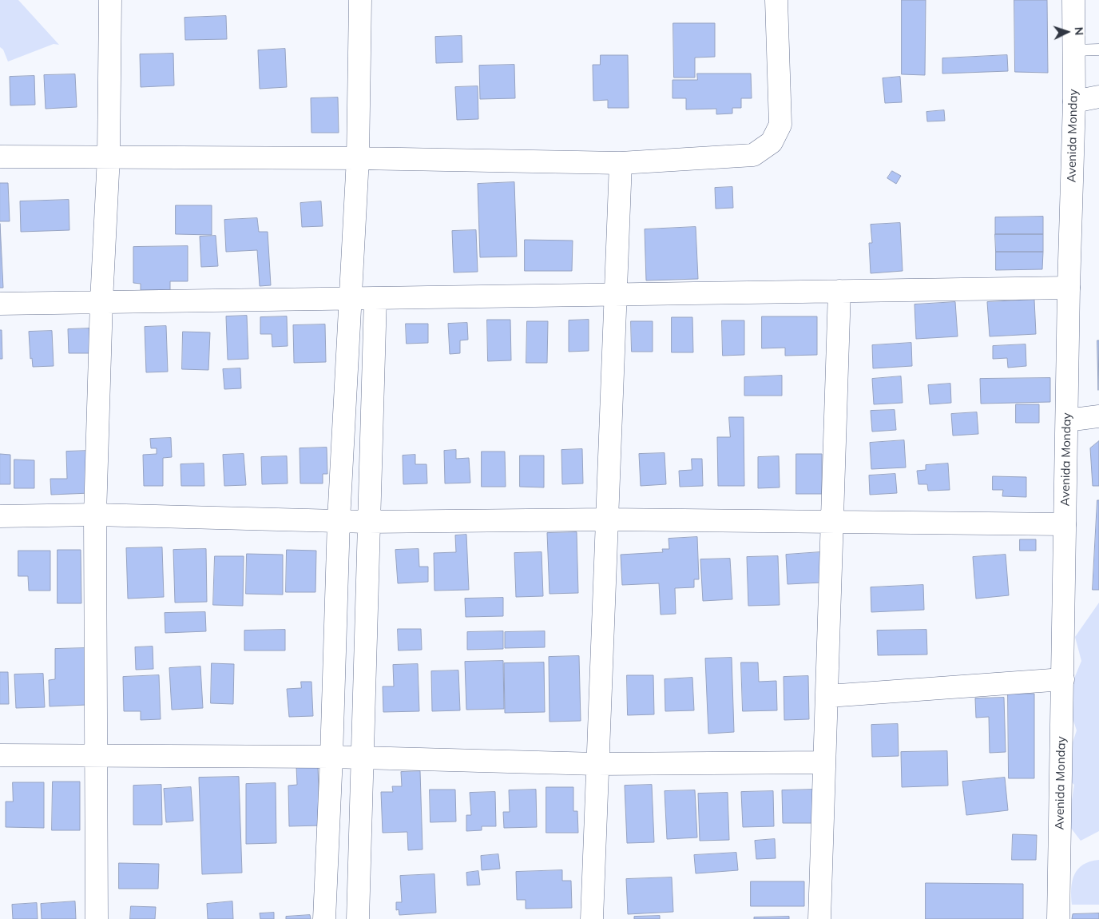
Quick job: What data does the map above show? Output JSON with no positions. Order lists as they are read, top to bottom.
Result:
{
  "streets": {
    "street": ["Avenida Monday"]
  },
  "north": "right"
}
